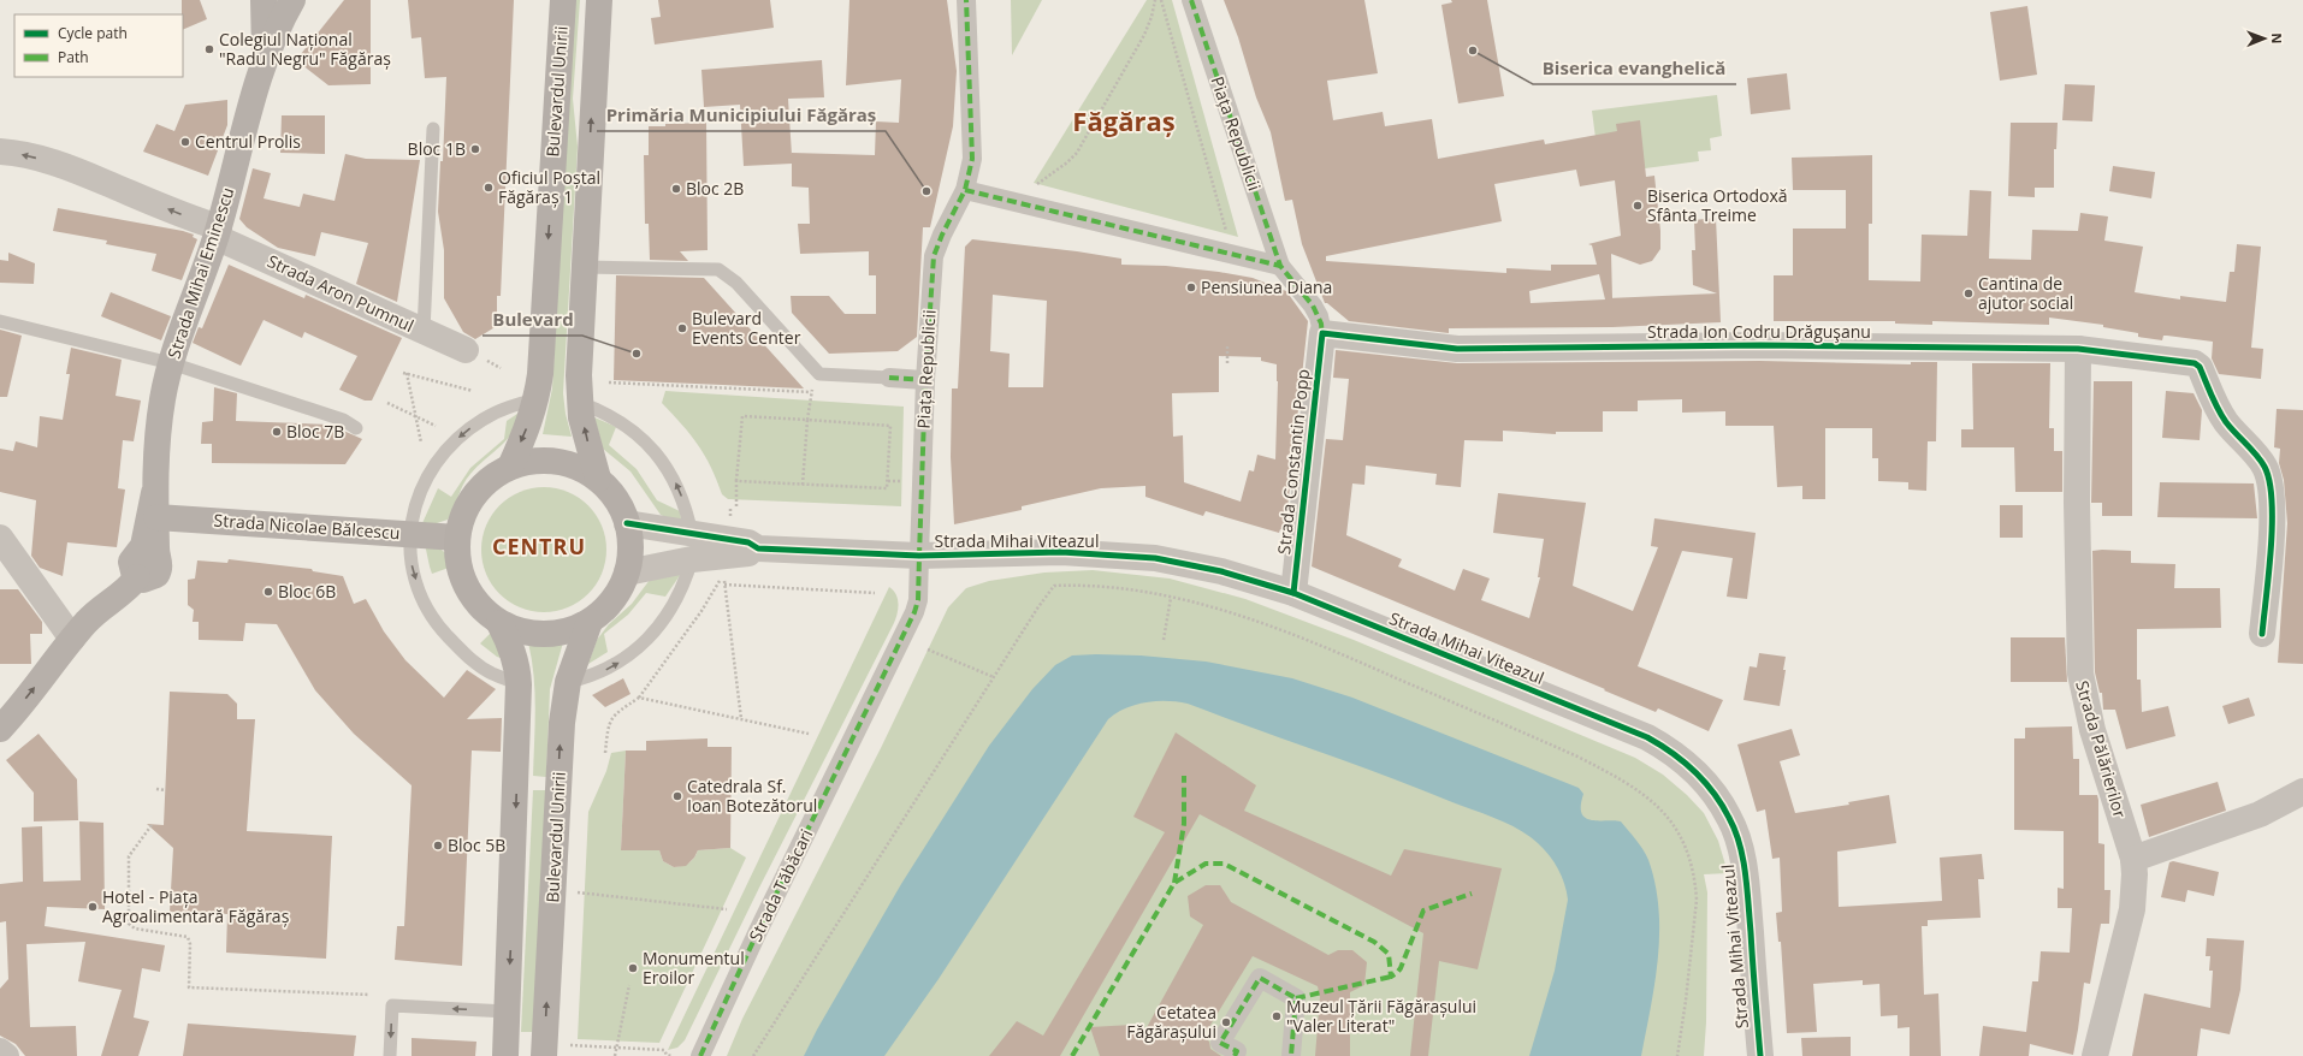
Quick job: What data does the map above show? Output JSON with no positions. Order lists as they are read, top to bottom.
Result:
{
  "streets": {
    "main road": ["Bulevardul Unirii", "Strada Mihai Eminescu", "Strada Nicolae Bălcescu"],
    "street": [
      "Piața Republicii",
      "Strada Aron Pumnul",
      "Strada Ion Codru Drăguşanu",
      "Strada Constantin Popp",
      "Strada Mihai Viteazul",
      "Strada Pălărierilor",
      "Strada Tăbăcari"
    ]
  },
  "crossings": [
    ["Piața Republicii", "Strada Ion Codru Drăguşanu"],
    ["Piața Republicii", "Strada Constantin Popp"],
    ["Piața Republicii", "Strada Mihai Viteazul"],
    ["Piața Republicii", "Strada Tăbăcari"],
    ["Strada Mihai Eminescu", "Strada Aron Pumnul"],
    ["Strada Mihai Eminescu", "Strada Nicolae Bălcescu"],
    ["Strada Ion Codru Drăguşanu", "Strada Constantin Popp"],
    ["Strada Ion Codru Drăguşanu", "Strada Pălărierilor"],
    ["Strada Constantin Popp", "Strada Mihai Viteazul"],
    ["Strada Mihai Viteazul", "Strada Tăbăcari"]
  ],
  "one_way": ["Strada Aron Pumnul"],
  "districts": ["Făgăraș", "CENTRU"],
  "places": [
    "Colegiul Național \"Radu Negru\" Făgăraș",
    "Biserica evanghelică",
    "Centrul Prolis",
    "Bloc 1B",
    "Oficiul Poștal Făgăraș 1",
    "Bloc 2B",
    "Primăria Municipiului Făgăraș",
    "Biserica Ortodoxă Sfânta Treime",
    "Pensiunea Diana",
    "Cantina de ajutor social",
    "Bulevard Events Center",
    "Bulevard",
    "Bloc 7B",
    "Bloc 6B",
    "Catedrala Sf. Ioan Botezătorul",
    "Bloc 5B",
    "Hotel - Piața Agroalimentară Făgăraș",
    "Monumentul Eroilor",
    "Muzeul Țării Făgărașului \"Valer Literat\"",
    "Cetatea Făgărașului"
  ],
  "legend": ["Cycle path", "Path"],
  "north": "right"
}
